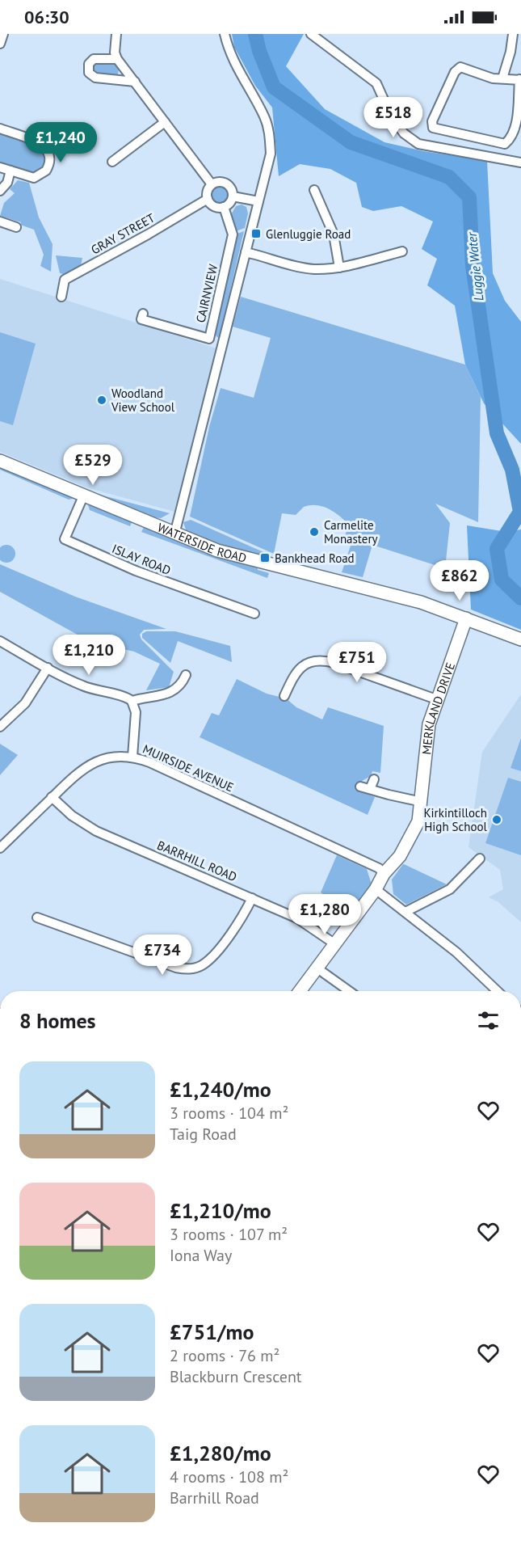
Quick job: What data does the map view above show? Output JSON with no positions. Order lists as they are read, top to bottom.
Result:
{
  "streets": {
    "main road": ["WATERSIDE ROAD", "MERKLAND DRIVE"],
    "street": [
      "GRAY STREET",
      "CAIRNVIEW",
      "ISLAY ROAD",
      "MUIRSIDE AVENUE",
      "BARRHILL ROAD"
    ]
  },
  "crossings": [
    ["GRAY STREET", "CAIRNVIEW"],
    ["WATERSIDE ROAD", "ISLAY ROAD"],
    ["WATERSIDE ROAD", "MERKLAND DRIVE"],
    ["MERKLAND DRIVE", "MUIRSIDE AVENUE"],
    ["MERKLAND DRIVE", "BARRHILL ROAD"],
    ["MUIRSIDE AVENUE", "BARRHILL ROAD"]
  ],
  "water": ["Luggie Water"],
  "places": {
    "transit": ["Glenluggie Road", "Bankhead Road"],
    "other": ["Woodland View School", "Carmelite Monastery", "Kirkintilloch High School"]
  },
  "page": {
    "status": "06:30",
    "price": [
      "£518",
      "£1,240",
      "£529",
      "£862",
      "£1,210",
      "£751",
      "£1,280",
      "£734"
    ],
    "heading": "8 homes",
    "list": [
      {
        "name": "£1,240/mo",
        "note": "3 rooms · 104 m² · Taig Road"
      },
      {
        "name": "£1,210/mo",
        "note": "3 rooms · 107 m² · Iona Way"
      },
      {
        "name": "£751/mo",
        "note": "2 rooms · 76 m² · Blackburn Crescent"
      },
      {
        "name": "£1,280/mo",
        "note": "4 rooms · 108 m² · Barrhill Road"
      }
    ]
  }
}
